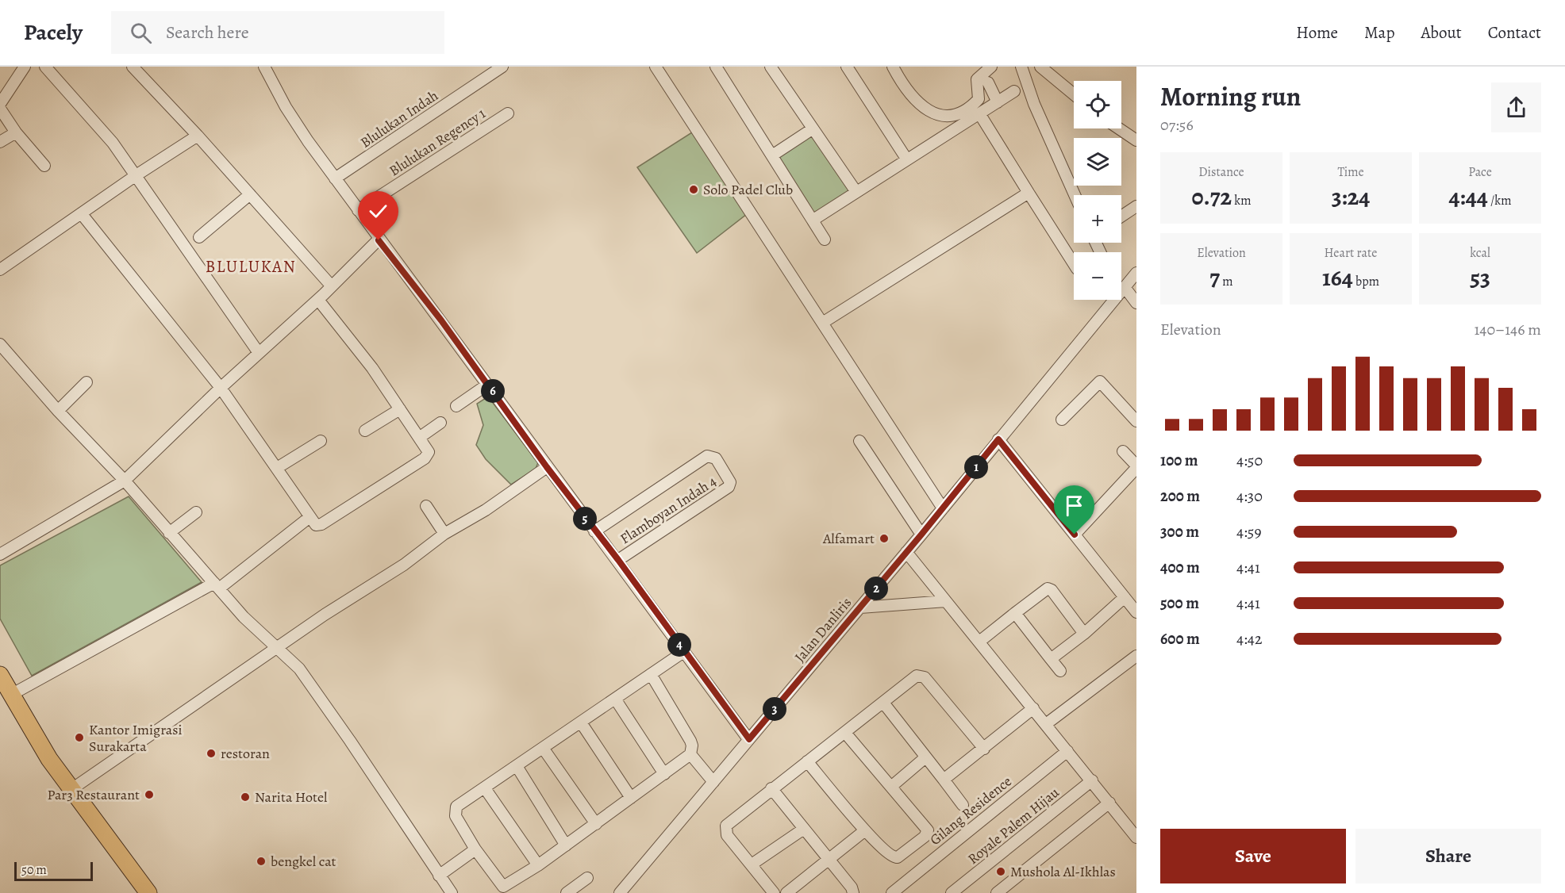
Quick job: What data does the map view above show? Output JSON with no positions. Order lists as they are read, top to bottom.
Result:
{
  "streets": {
    "street": [
      "Blulukan Indah",
      "Blulukan Regency 1",
      "Flamboyan Indah 4",
      "Jalan Danliris",
      "Gilang Residence",
      "Royale Palem Hijau"
    ]
  },
  "districts": ["BLULUKAN"],
  "places": [
    "Solo Padel Club",
    "Alfamart",
    "Kantor Imigrasi Surakarta",
    "restoran",
    "Par3 Restaurant",
    "Narita Hotel",
    "bengkel cat",
    "Mushola Al-Ikhlas"
  ],
  "scale_bar": "50 m",
  "page": {
    "header": "Pacely",
    "search": "Search here",
    "nav": [
      "Home",
      "Map",
      "About",
      "Contact"
    ],
    "heading": ["Morning run", "07:56"],
    "map_buttons": ["+", "−"],
    "stats": [
      ["Distance", "0.72 km"],
      ["Time", "3:24"],
      ["Pace", "4:44 /km"],
      ["Elevation", "7 m"],
      ["Heart rate", "164 bpm"],
      ["kcal", "53"]
    ],
    "chart": ["Elevation", "140–146 m"],
    "pins": [
      "6",
      "1",
      "5",
      "2",
      "4",
      "3"
    ],
    "list": [
      {
        "name": "100 m",
        "note": "4:50"
      },
      {
        "name": "200 m",
        "note": "4:30"
      },
      {
        "name": "300 m",
        "note": "4:59"
      },
      {
        "name": "400 m",
        "note": "4:41"
      },
      {
        "name": "500 m",
        "note": "4:41"
      },
      {
        "name": "600 m",
        "note": "4:42"
      }
    ],
    "buttons": ["Save", "Share"],
    "scale": "50 m"
  }
}
